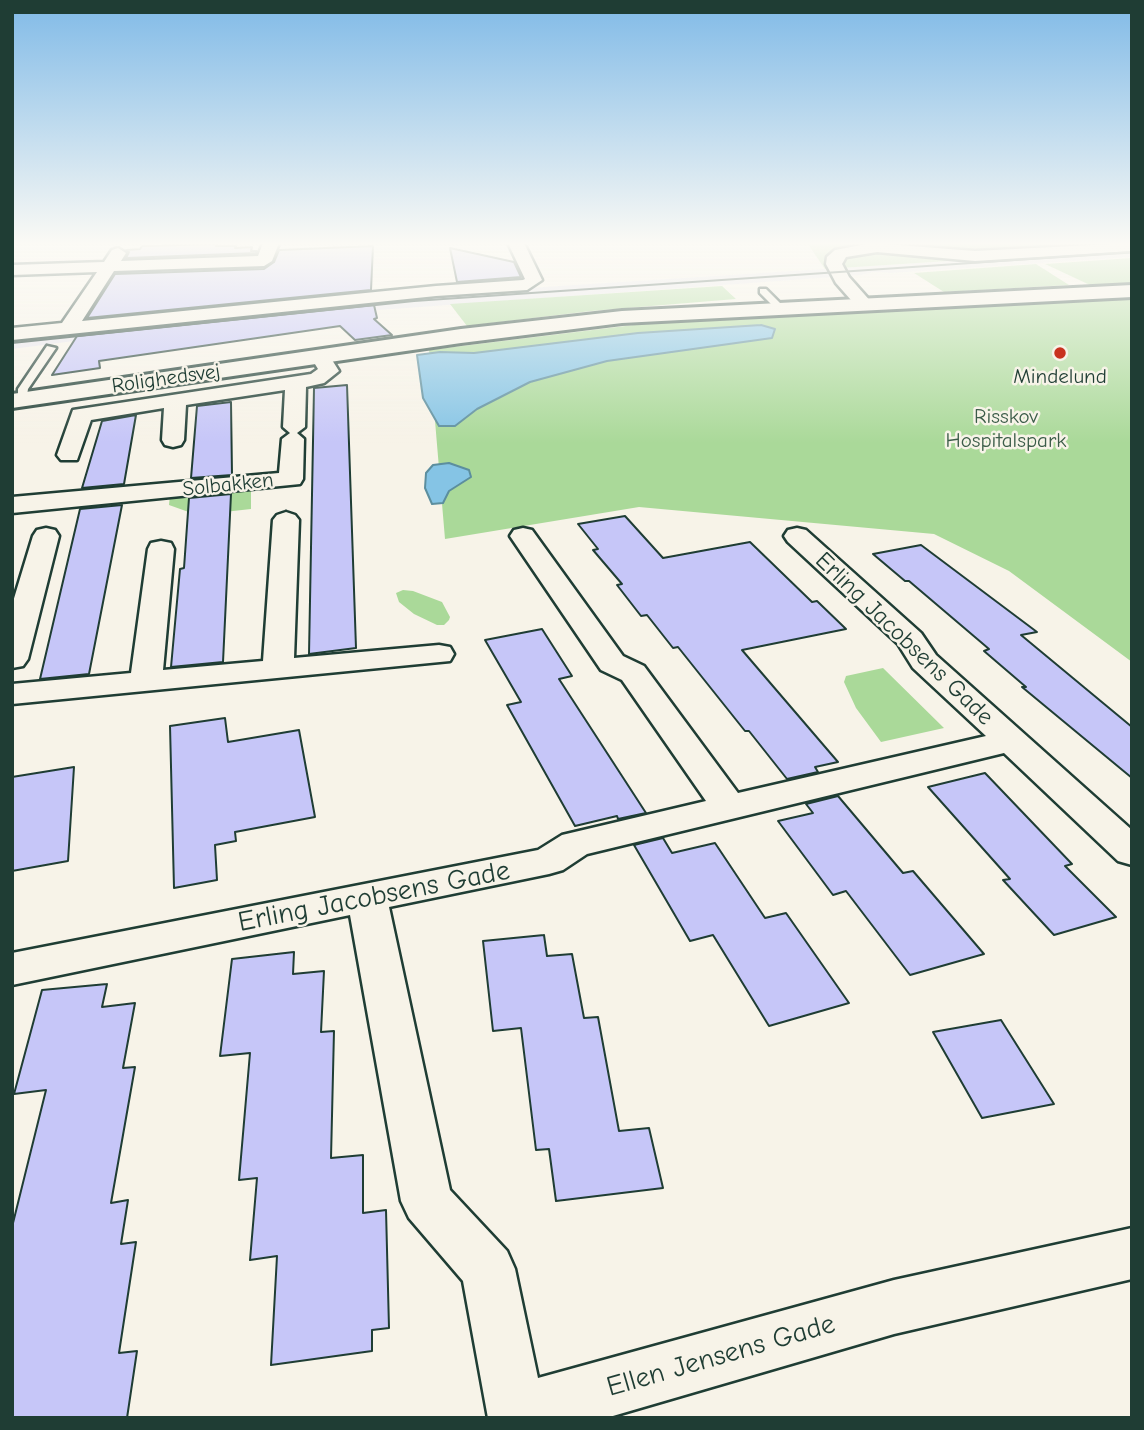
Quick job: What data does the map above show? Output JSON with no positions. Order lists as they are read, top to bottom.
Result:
{
  "streets": {
    "street": [
      "Rolighedsvej",
      "Solbakken",
      "Erling Jacobsens Gade",
      "Ellen Jensens Gade"
    ]
  },
  "crossings": [
    ["Rolighedsvej", "Solbakken"],
    ["Erling Jacobsens Gade", "Ellen Jensens Gade"]
  ],
  "parks": ["Risskov Hospitalspark"],
  "places": ["Mindelund"]
}
